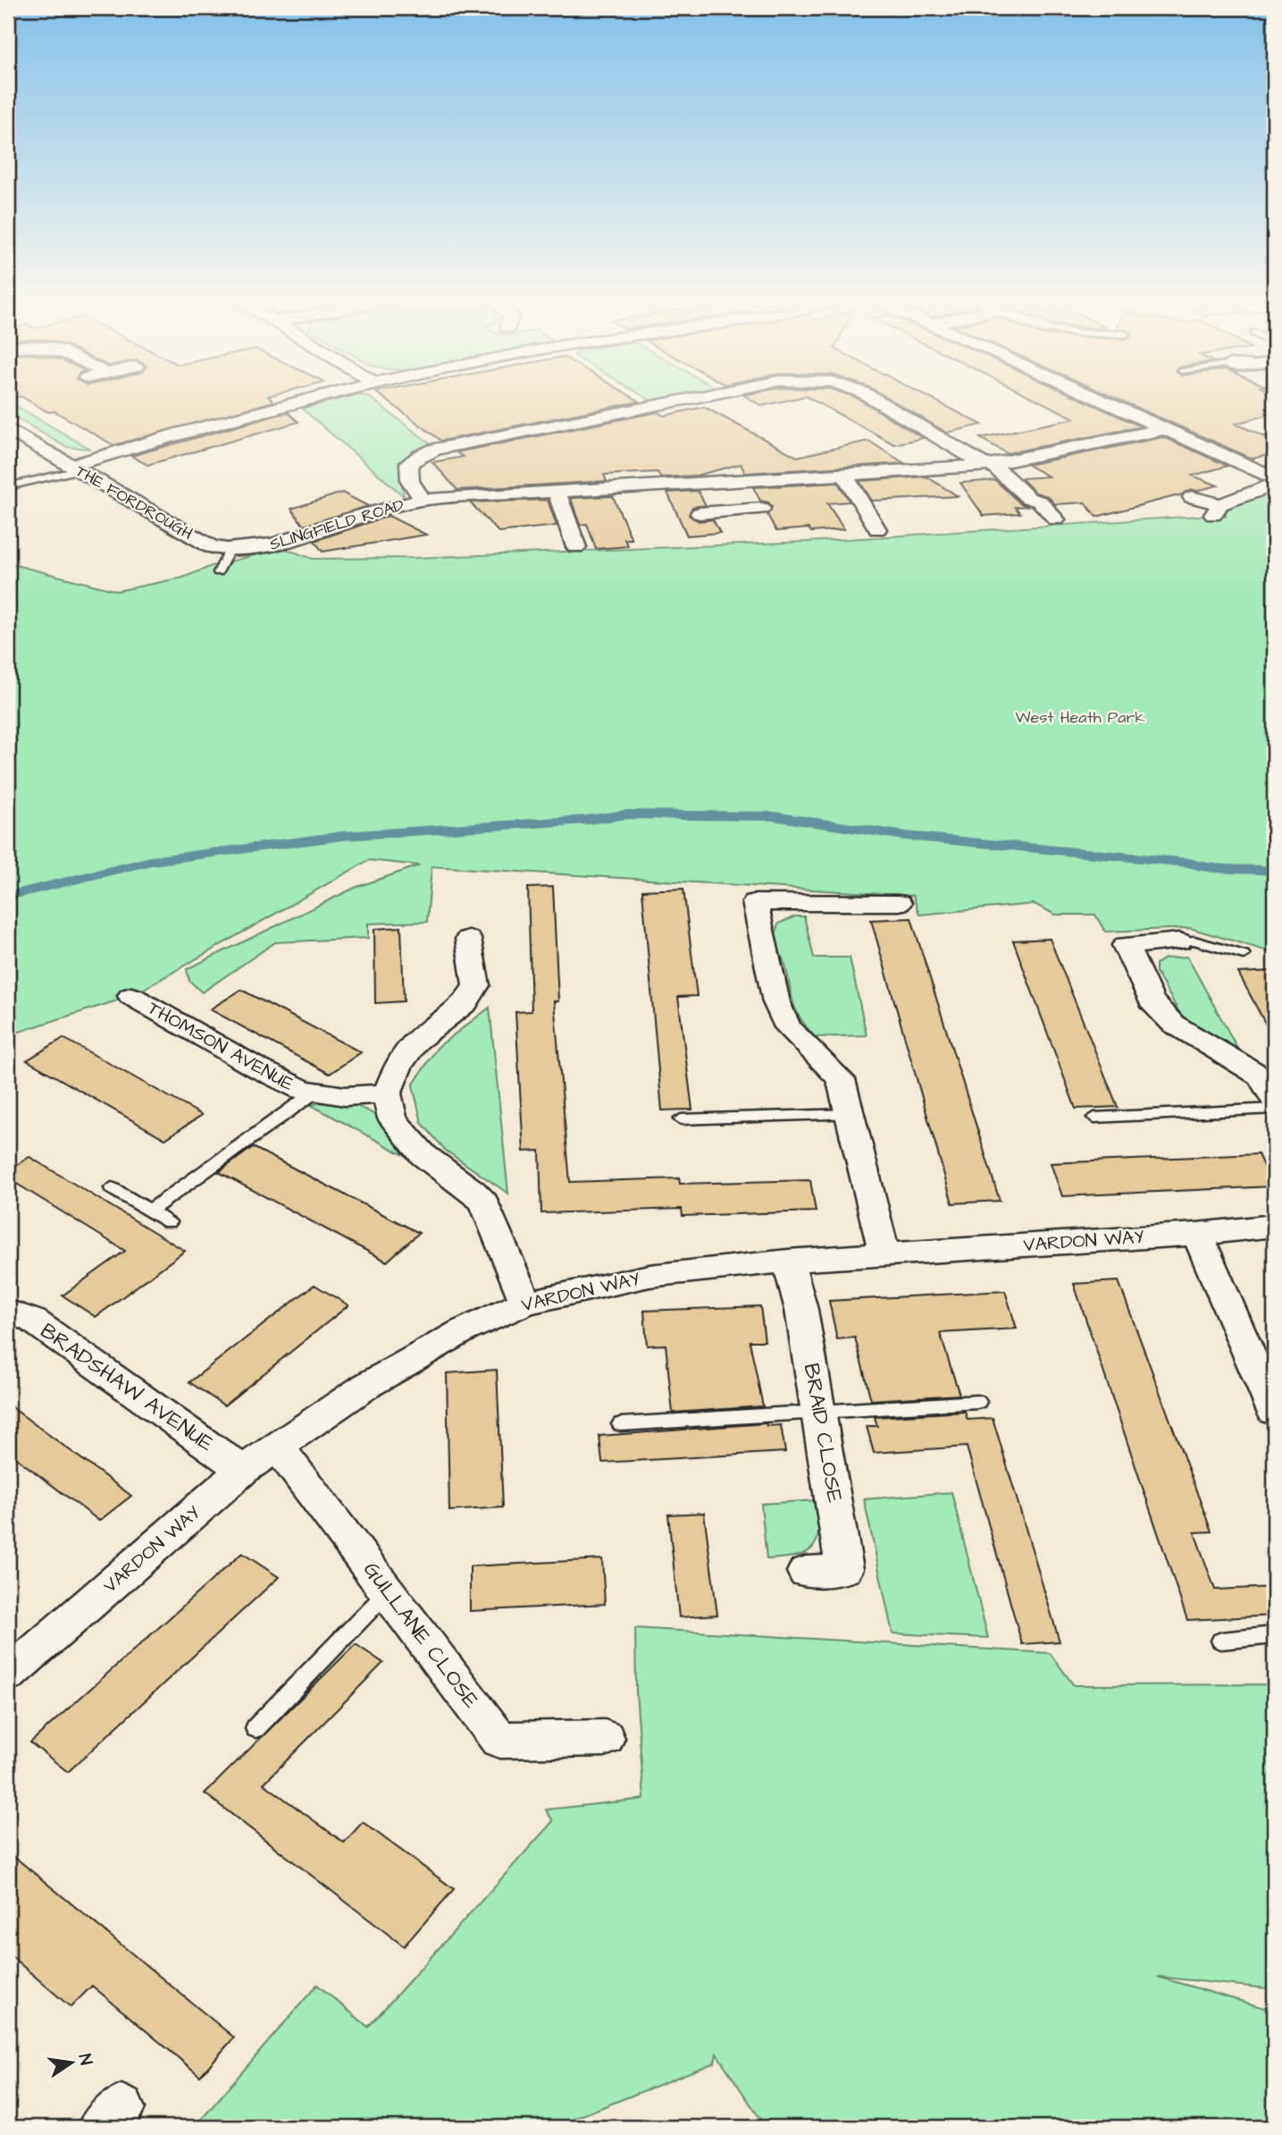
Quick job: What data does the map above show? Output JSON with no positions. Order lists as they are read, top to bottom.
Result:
{
  "streets": {
    "street": [
      "THE FORDROUGH",
      "SLINGFIELD ROAD",
      "THOMSON AVENUE",
      "VARDON WAY",
      "BRADSHAW AVENUE",
      "BRAID CLOSE",
      "GULLANE CLOSE"
    ]
  },
  "crossings": [
    ["THE FORDROUGH", "SLINGFIELD ROAD"],
    ["VARDON WAY", "BRADSHAW AVENUE"],
    ["VARDON WAY", "BRAID CLOSE"],
    ["VARDON WAY", "GULLANE CLOSE"]
  ],
  "parks": ["West Heath Park"],
  "north": "right"
}
